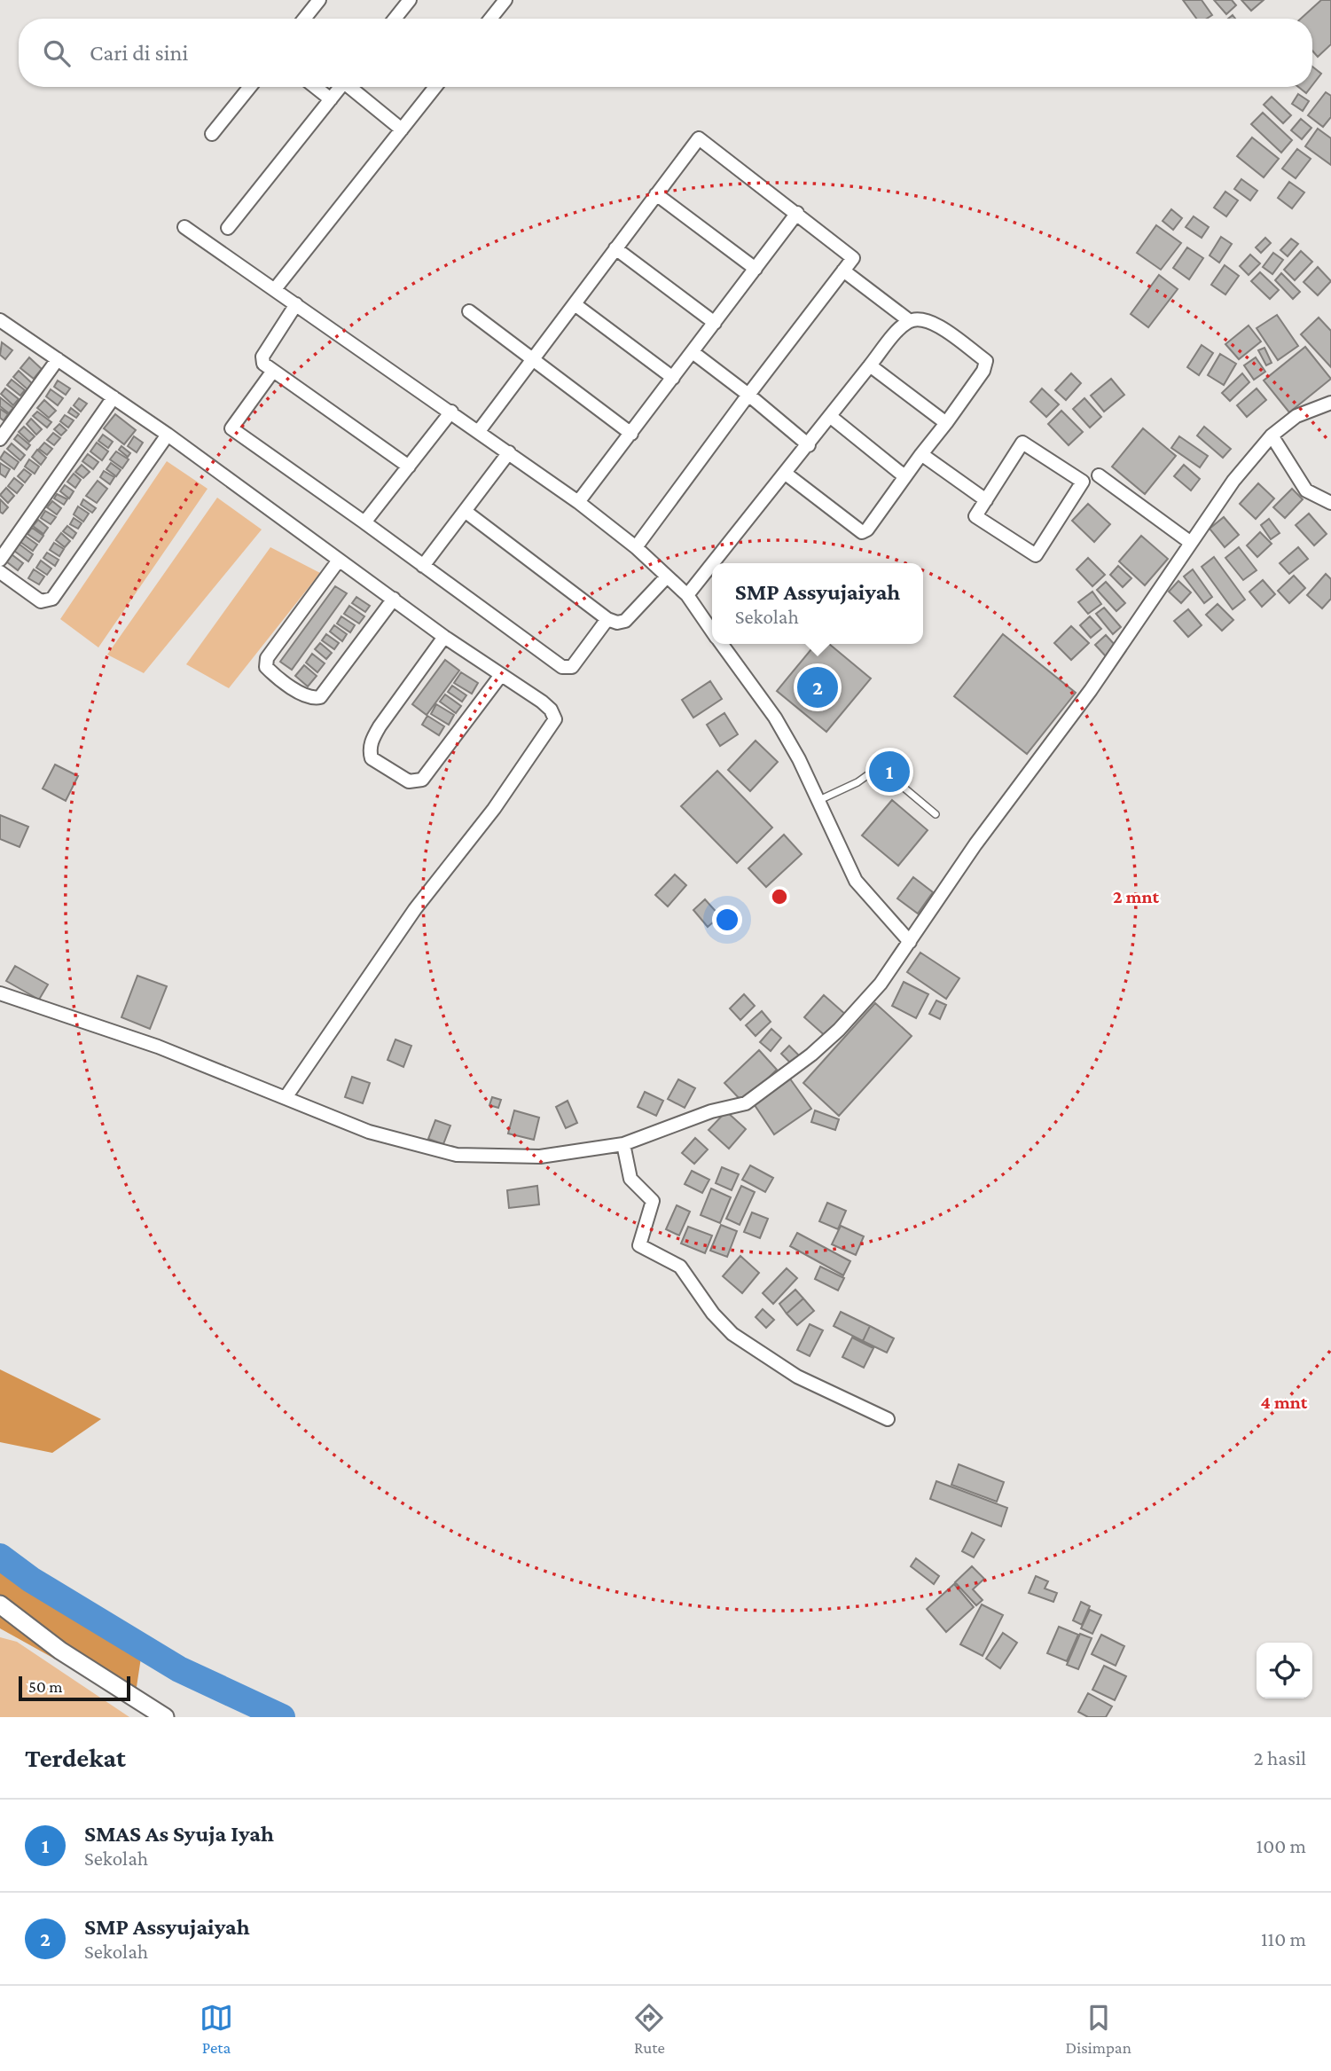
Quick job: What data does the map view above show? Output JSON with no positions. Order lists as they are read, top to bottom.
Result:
{
  "scale_bar": "50 m",
  "page": {
    "search": "Cari di sini",
    "popup": ["SMP Assyujaiyah", "Sekolah"],
    "pins": ["2", "1"],
    "scale": "50 m",
    "heading": ["Terdekat", "2 hasil"],
    "list": [
      {
        "mark": "1",
        "name": "SMAS As Syuja Iyah",
        "note": "Sekolah",
        "value": "100 m"
      },
      {
        "mark": "2",
        "name": "SMP Assyujaiyah",
        "note": "Sekolah",
        "value": "110 m"
      }
    ],
    "nav": ["Peta", "Rute", "Disimpan"]
  },
  "rings": ["2 mnt", "4 mnt"]
}
